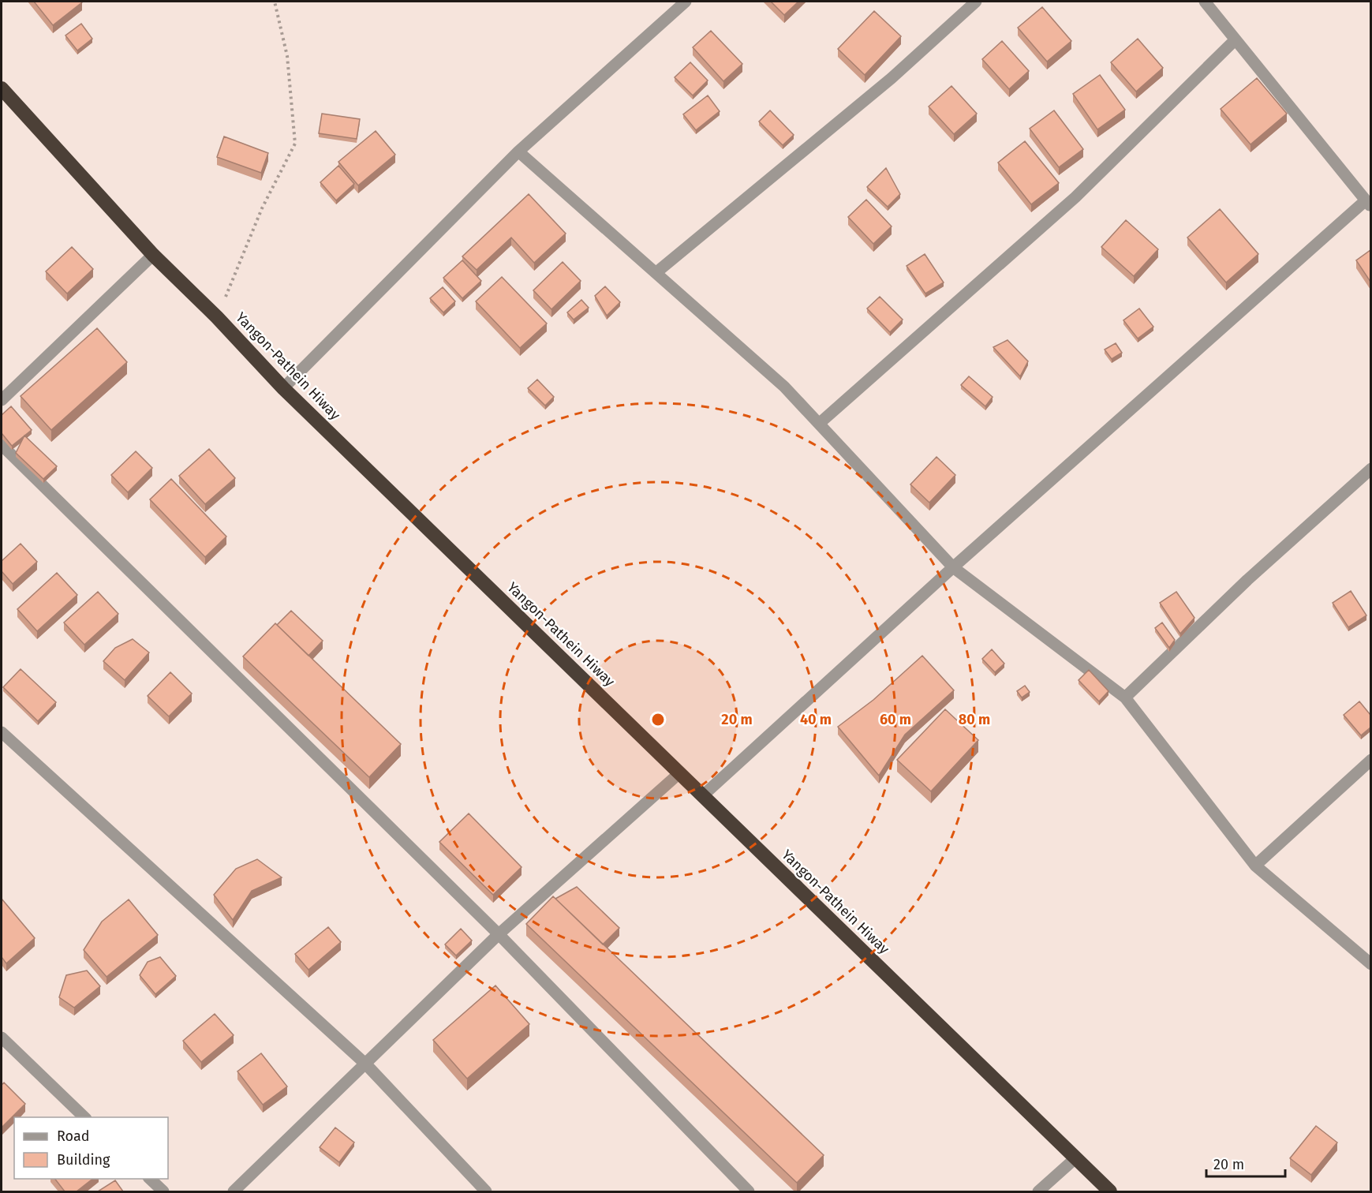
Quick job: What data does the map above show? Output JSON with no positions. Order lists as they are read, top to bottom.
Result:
{
  "streets": {
    "highway": ["Yangon-Pathein Hiway"]
  },
  "legend": ["Road", "Building"],
  "scale_bar": "20 m",
  "rings": [
    "20 m",
    "40 m",
    "60 m",
    "80 m"
  ]
}
